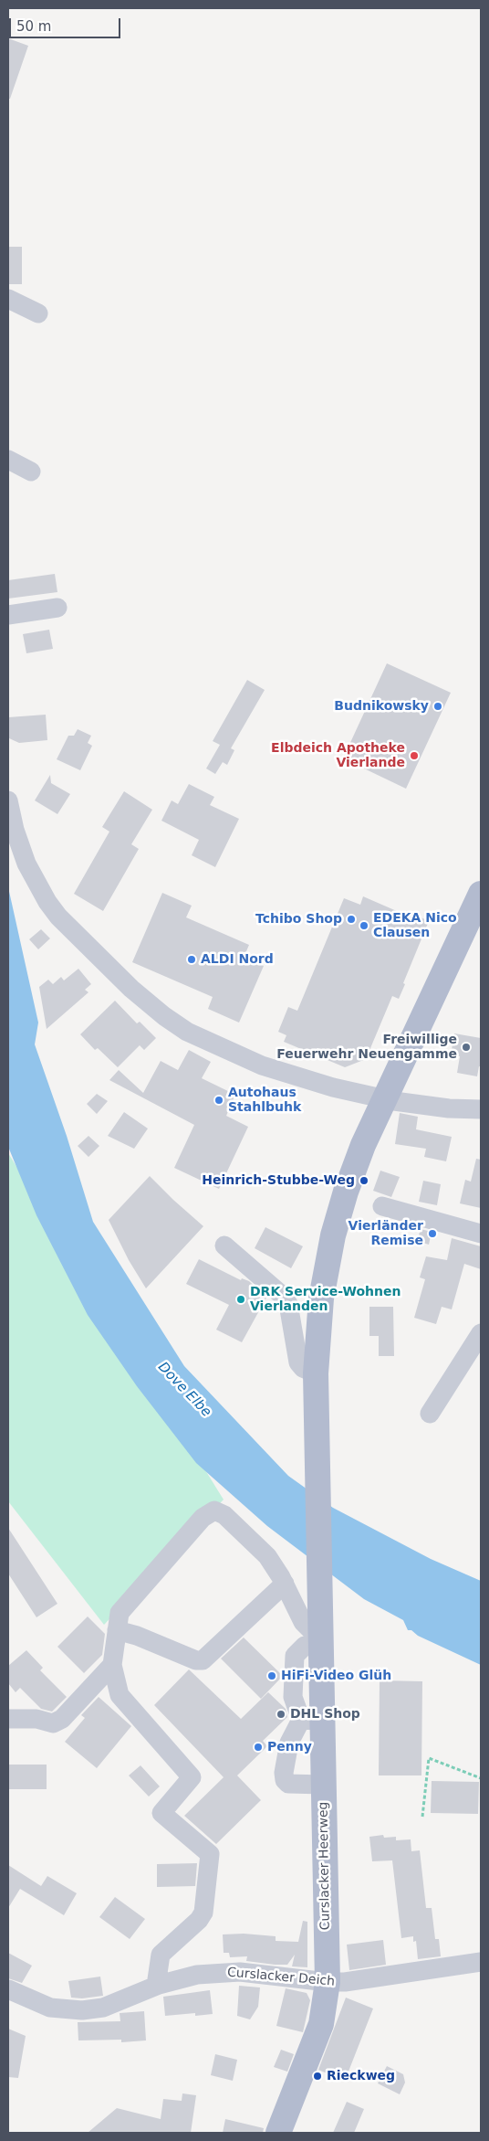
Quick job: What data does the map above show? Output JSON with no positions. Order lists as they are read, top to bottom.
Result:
{
  "streets": {
    "main road": ["Curslacker Heerweg"],
    "street": ["Curslacker Deich"]
  },
  "crossings": [
    ["Curslacker Heerweg", "Curslacker Deich"]
  ],
  "water": ["Dove Elbe"],
  "places": [
    "Budnikowsky",
    "Elbdeich Apotheke Vierlande",
    "Tchibo Shop",
    "EDEKA Nico Clausen",
    "ALDI Nord",
    "Freiwillige Feuerwehr Neuengamme",
    "Autohaus Stahlbuhk",
    "Heinrich-Stubbe-Weg",
    "Vierländer Remise",
    "DRK Service-Wohnen Vierlanden",
    "HiFi-Video Glüh",
    "DHL Shop",
    "Penny",
    "Rieckweg"
  ],
  "scale_bar": "50 m"
}
